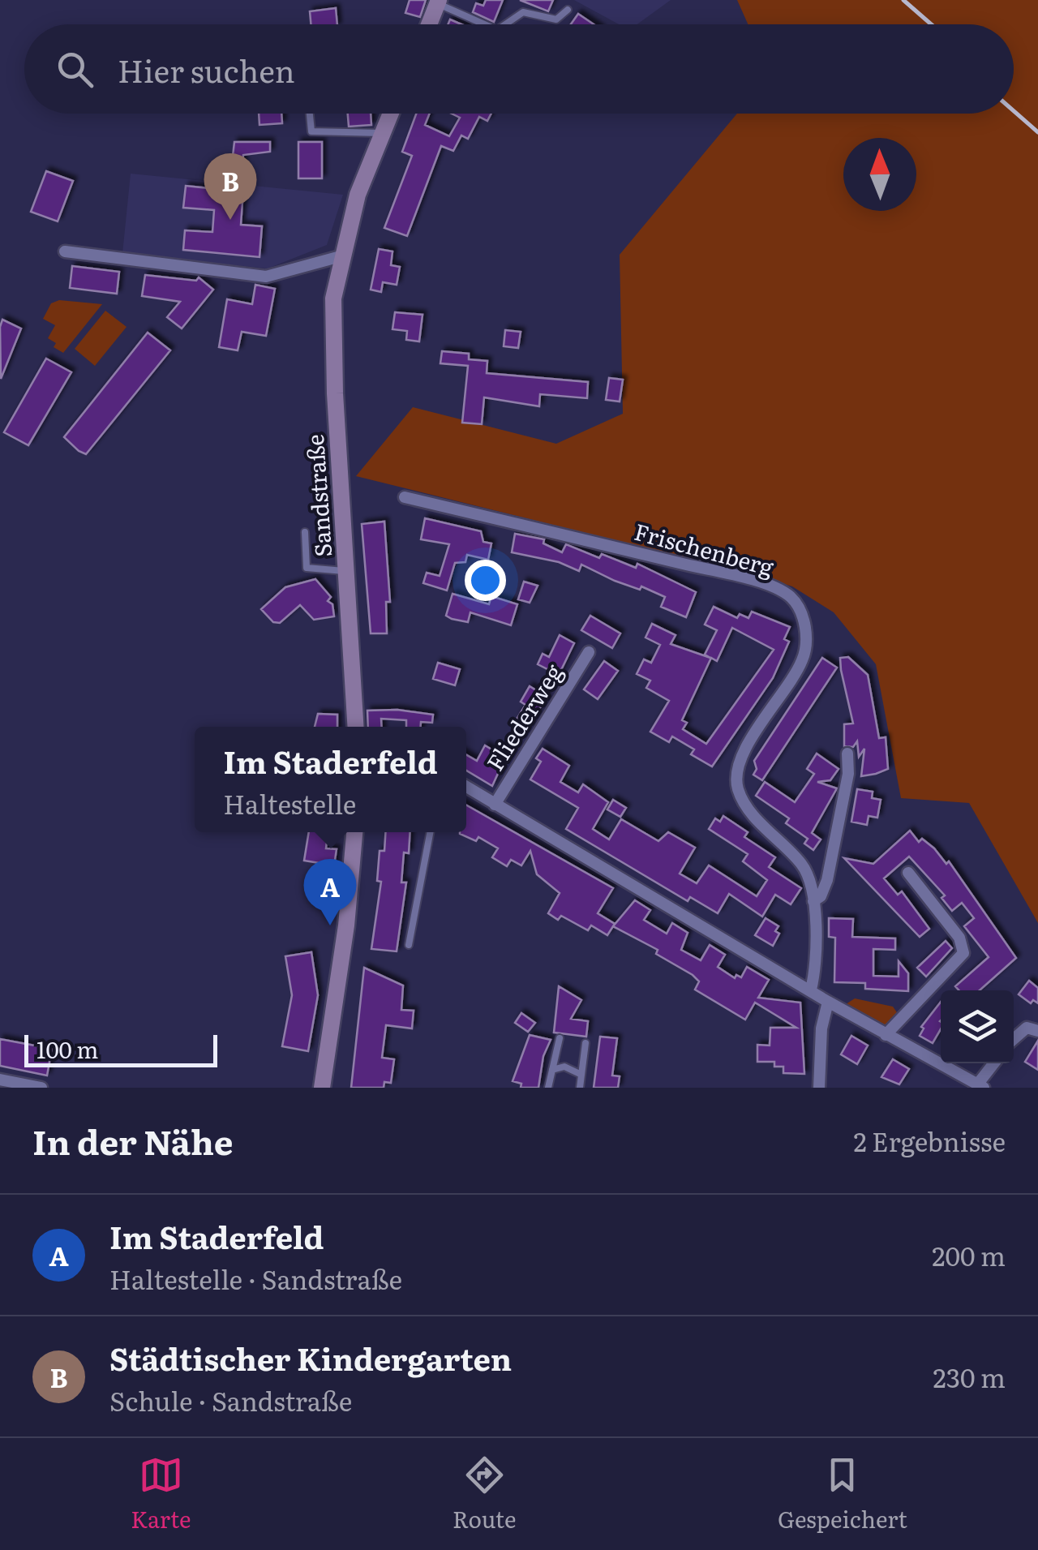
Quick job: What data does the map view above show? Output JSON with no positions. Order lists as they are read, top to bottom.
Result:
{
  "streets": {
    "street": ["Sandstraße", "Frischenberg", "Fliederweg"]
  },
  "scale_bar": "100 m",
  "north": "top",
  "page": {
    "search": "Hier suchen",
    "pins": ["B", "A"],
    "popup": ["Im Staderfeld", "Haltestelle"],
    "scale": "100 m",
    "heading": ["In der Nähe", "2 Ergebnisse"],
    "list": [
      {
        "mark": "A",
        "name": "Im Staderfeld",
        "note": "Haltestelle · Sandstraße",
        "value": "200 m"
      },
      {
        "mark": "B",
        "name": "Städtischer Kindergarten",
        "note": "Schule · Sandstraße",
        "value": "230 m"
      }
    ],
    "nav": ["Karte", "Route", "Gespeichert"]
  }
}
